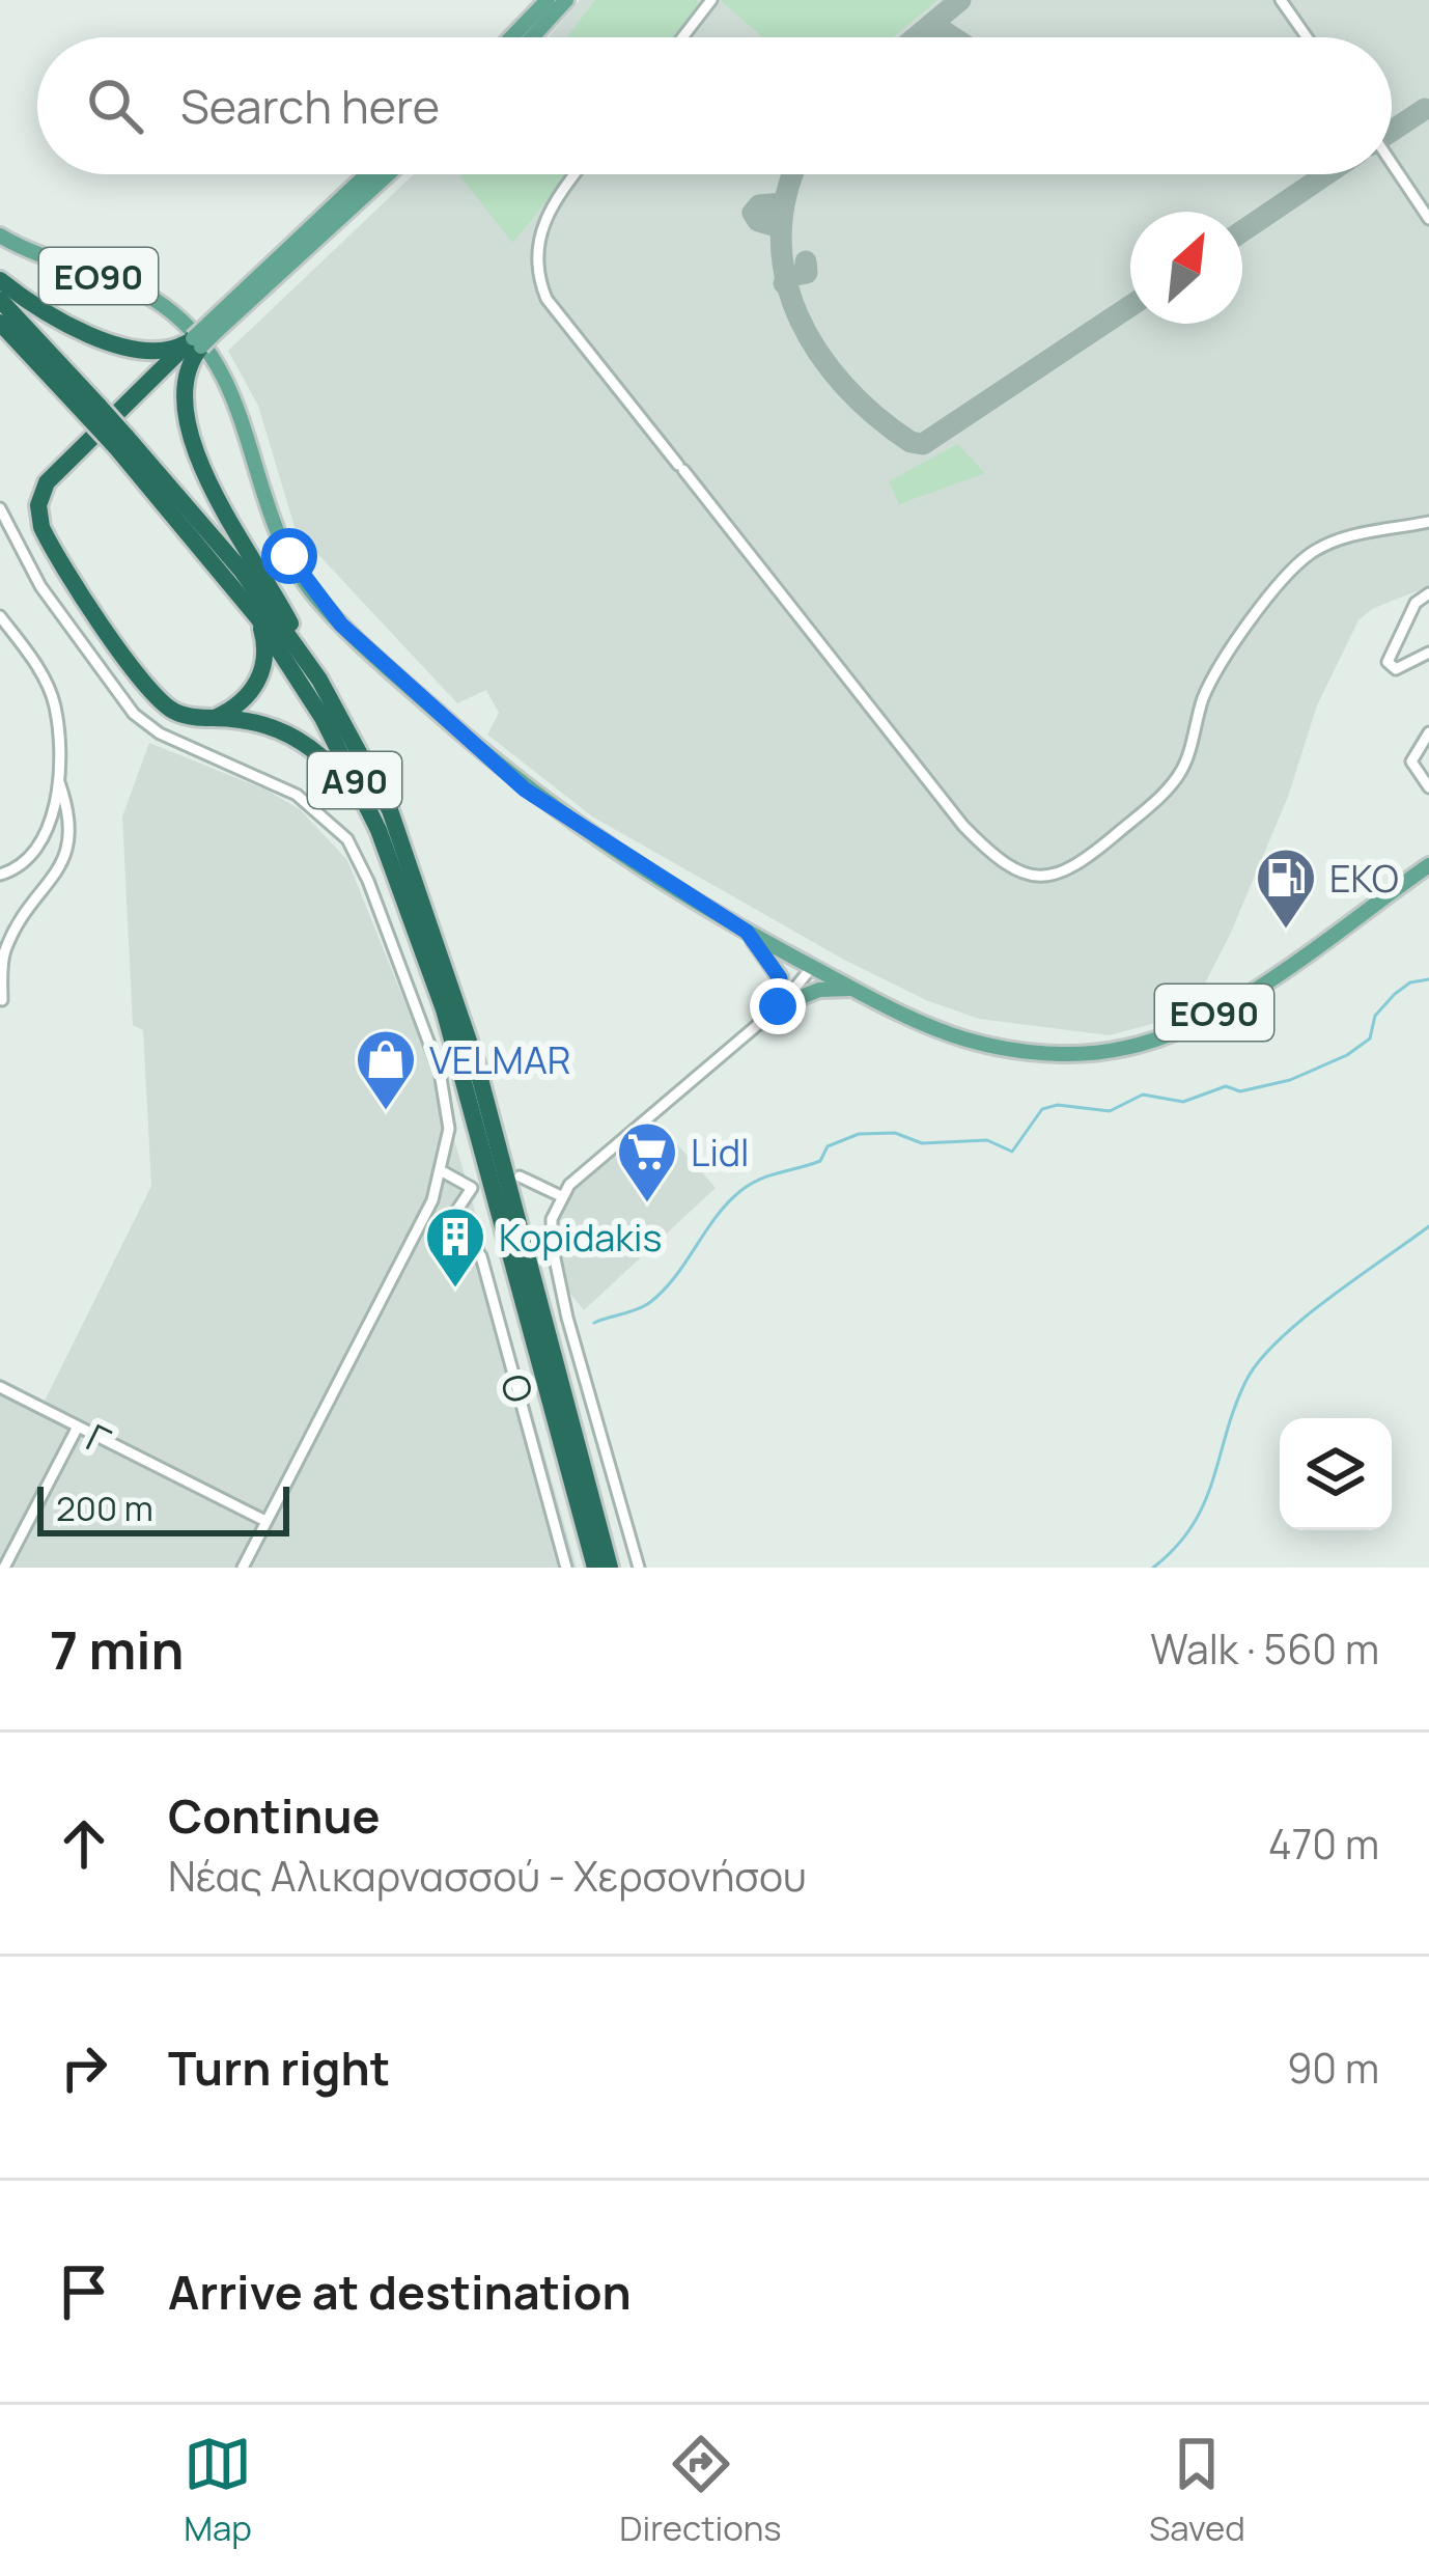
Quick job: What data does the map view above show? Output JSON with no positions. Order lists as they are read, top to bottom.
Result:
{
  "streets": {
    "highway": ["Α90"],
    "main road": ["ΕΟ90"],
    "street": ["Ο", "Γ"]
  },
  "places": {
    "fuel station": ["EKO"],
    "shop": ["VELMAR"],
    "supermarket": ["Lidl"],
    "building": ["Kopidakis"]
  },
  "scale_bar": "200 m",
  "north": "top right",
  "page": {
    "search": "Search here",
    "scale": "200 m",
    "heading": ["7 min", "Walk · 560 m"],
    "list": [
      ["Continue", "Νέας Αλικαρνασσού - Χερσονήσου", "470 m"],
      ["Turn right", "90 m"],
      "Arrive at destination"
    ],
    "nav": ["Map", "Directions", "Saved"]
  }
}
